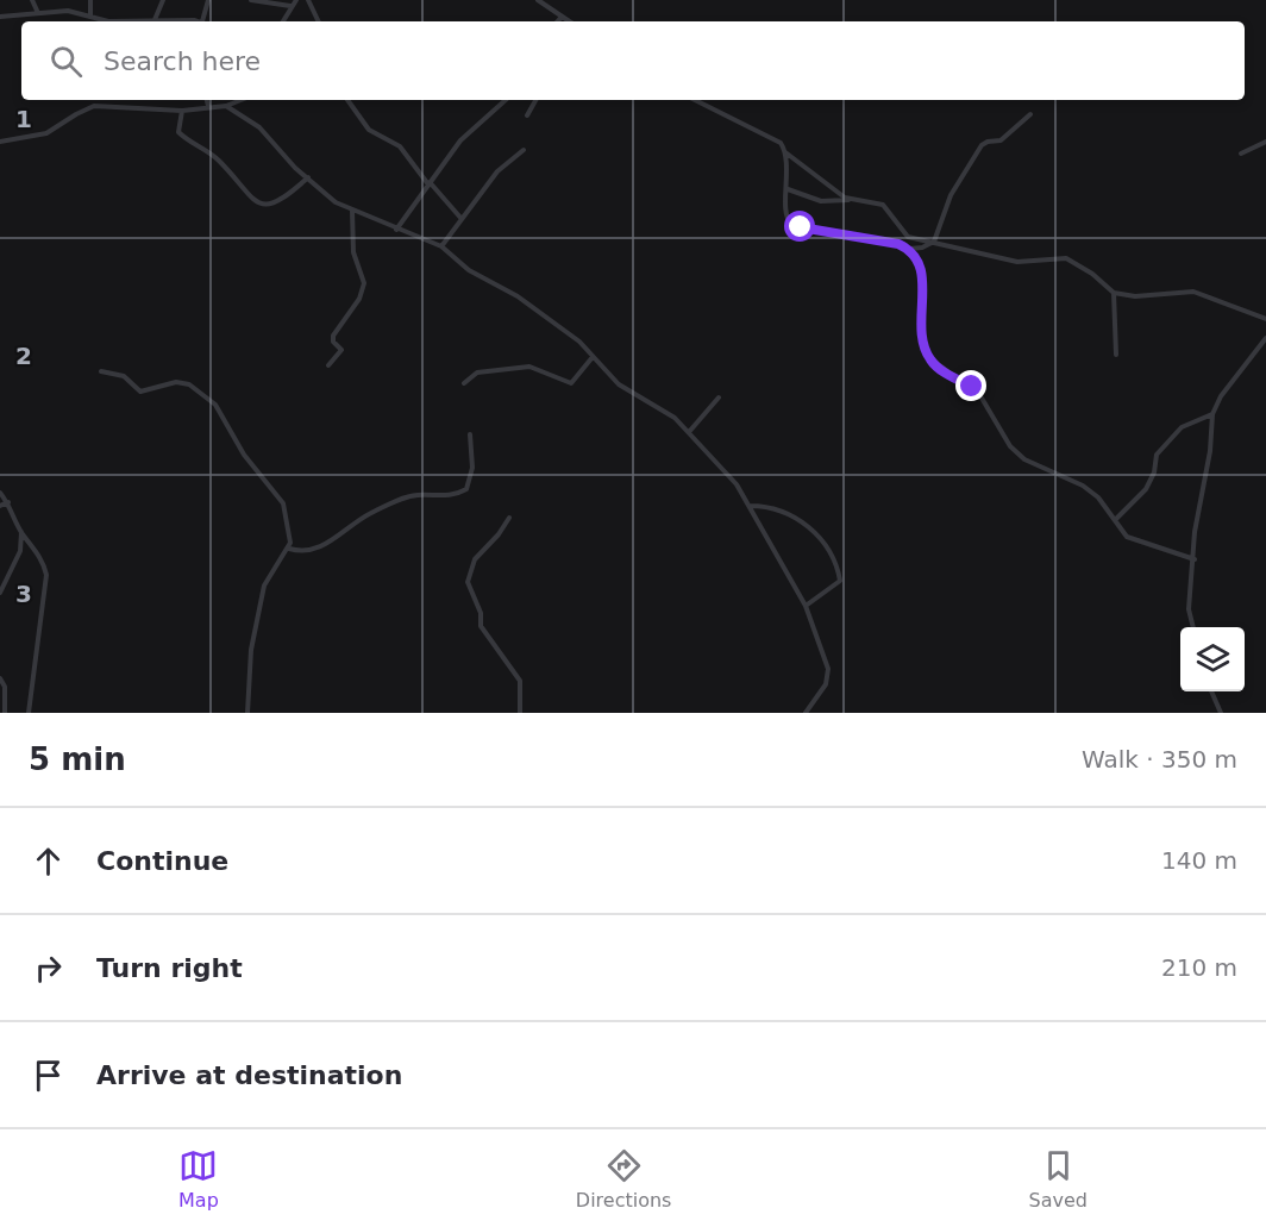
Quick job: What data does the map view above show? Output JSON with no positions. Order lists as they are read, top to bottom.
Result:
{
  "page": {
    "search": "Search here",
    "heading": ["5 min", "Walk · 350 m"],
    "list": [
      ["Continue", "140 m"],
      ["Turn right", "210 m"],
      "Arrive at destination"
    ],
    "nav": ["Map", "Directions", "Saved"]
  },
  "grid": {
    "rows": ["1", "2", "3"]
  }
}
